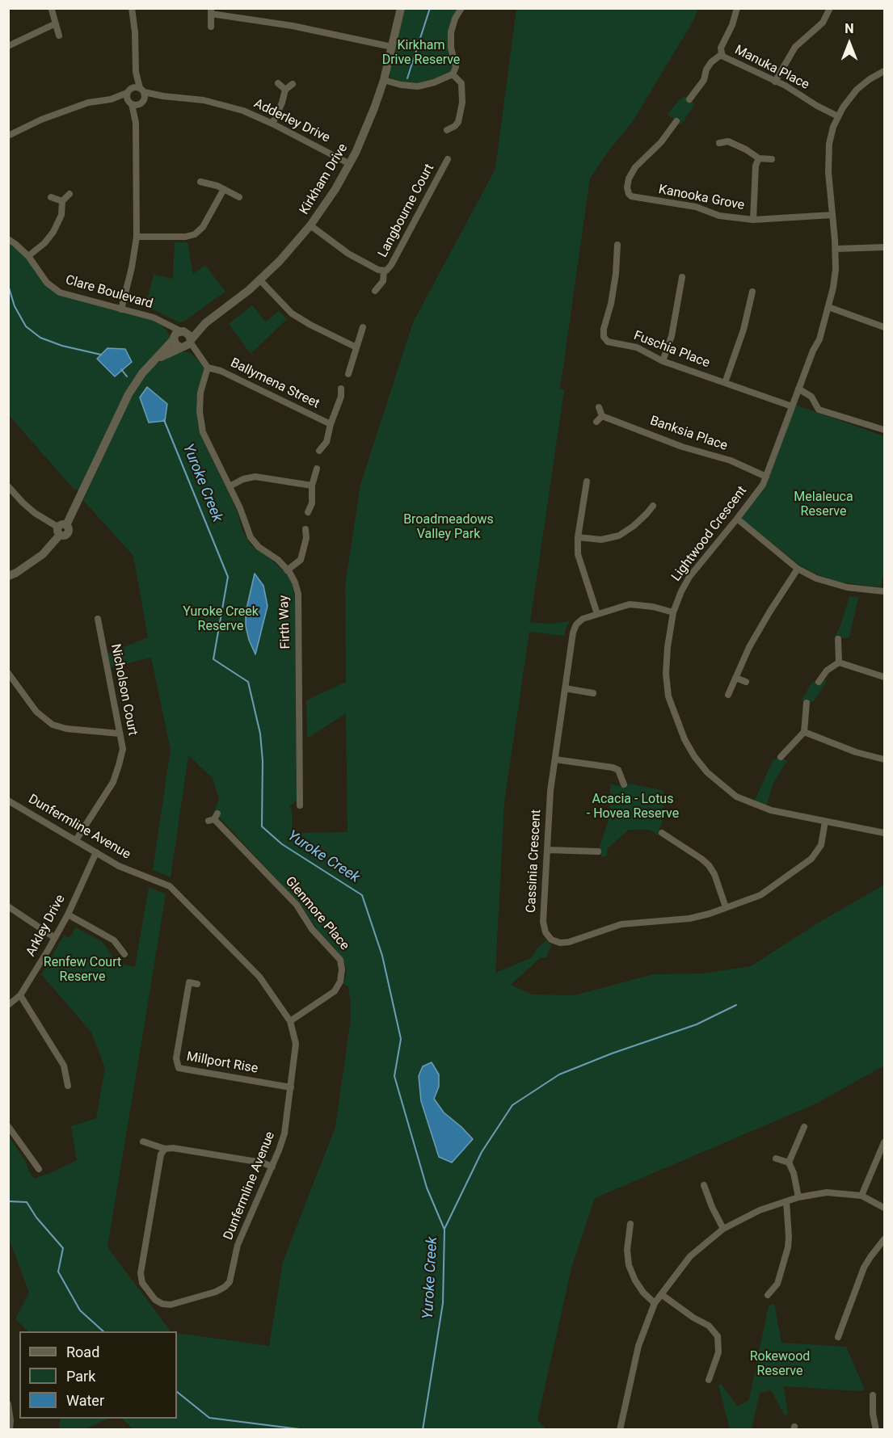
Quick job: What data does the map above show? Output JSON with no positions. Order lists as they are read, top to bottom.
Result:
{
  "streets": {
    "street": [
      "Manuka Place",
      "Adderley Drive",
      "Kirkham Drive",
      "Kanooka Grove",
      "Langbourne Court",
      "Clare Boulevard",
      "Fuschia Place",
      "Ballymena Street",
      "Banksia Place",
      "Lightwood Crescent",
      "Firth Way",
      "Nicholson Court",
      "Dunfermline Avenue",
      "Cassinia Crescent",
      "Glenmore Place",
      "Arkley Drive",
      "Millport Rise"
    ]
  },
  "crossings": [
    ["Manuka Place", "Lightwood Crescent"],
    ["Adderley Drive", "Kirkham Drive"],
    ["Kirkham Drive", "Langbourne Court"],
    ["Kirkham Drive", "Clare Boulevard"],
    ["Kanooka Grove", "Lightwood Crescent"],
    ["Fuschia Place", "Lightwood Crescent"],
    ["Ballymena Street", "Firth Way"],
    ["Banksia Place", "Lightwood Crescent"],
    ["Lightwood Crescent", "Cassinia Crescent"],
    ["Nicholson Court", "Dunfermline Avenue"],
    ["Dunfermline Avenue", "Glenmore Place"],
    ["Dunfermline Avenue", "Arkley Drive"],
    ["Dunfermline Avenue", "Millport Rise"]
  ],
  "water": ["Yuroke Creek"],
  "parks": [
    "Kirkham Drive Reserve",
    "Melaleuca Reserve",
    "Broadmeadows Valley Park",
    "Yuroke Creek Reserve",
    "Acacia - Lotus - Hovea Reserve",
    "Renfew Court Reserve",
    "Rokewood Reserve"
  ],
  "legend": ["Road", "Park", "Water"],
  "north": "top"
}
